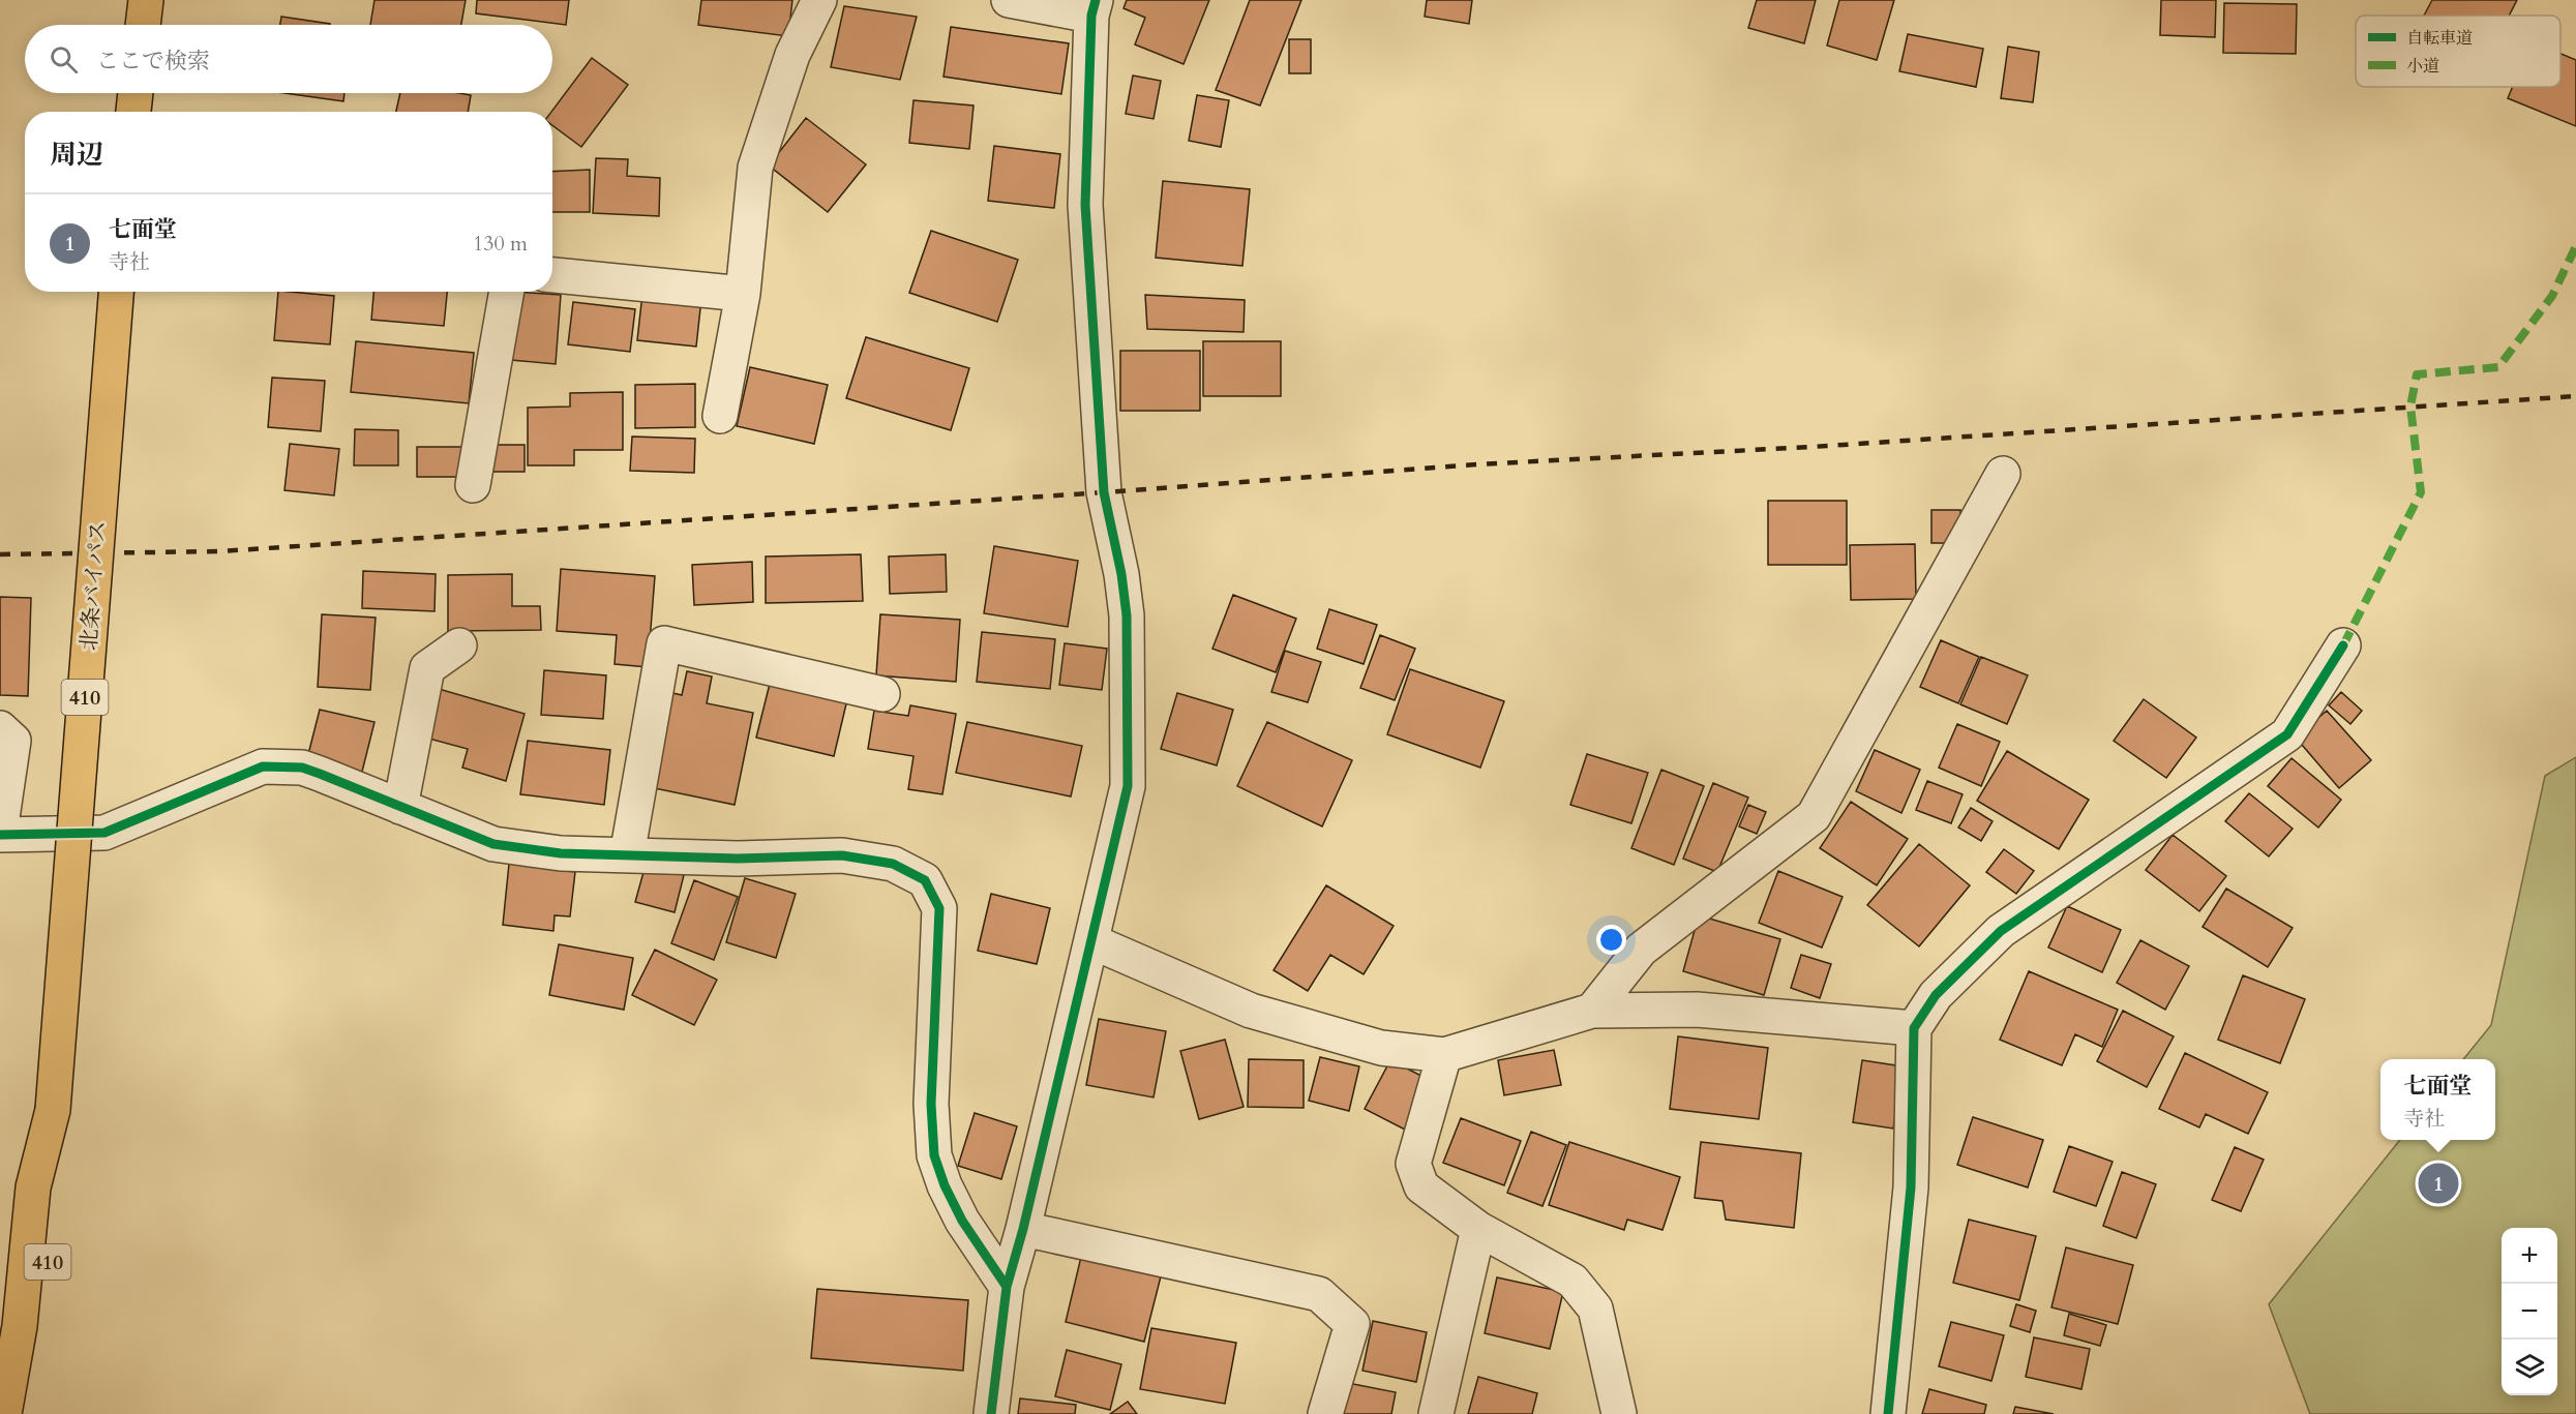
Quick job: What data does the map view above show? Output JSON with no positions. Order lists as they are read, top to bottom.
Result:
{
  "streets": {
    "highway": ["北条バイパス", "410"]
  },
  "legend": ["自転車道", "小道"],
  "page": {
    "search": "ここで検索",
    "heading": "周辺",
    "list": [
      {
        "mark": "1",
        "name": "七面堂",
        "note": "寺社",
        "value": "130 m"
      }
    ],
    "popup": ["七面堂", "寺社"],
    "pins": "1",
    "map_buttons": ["+", "−"]
  }
}
